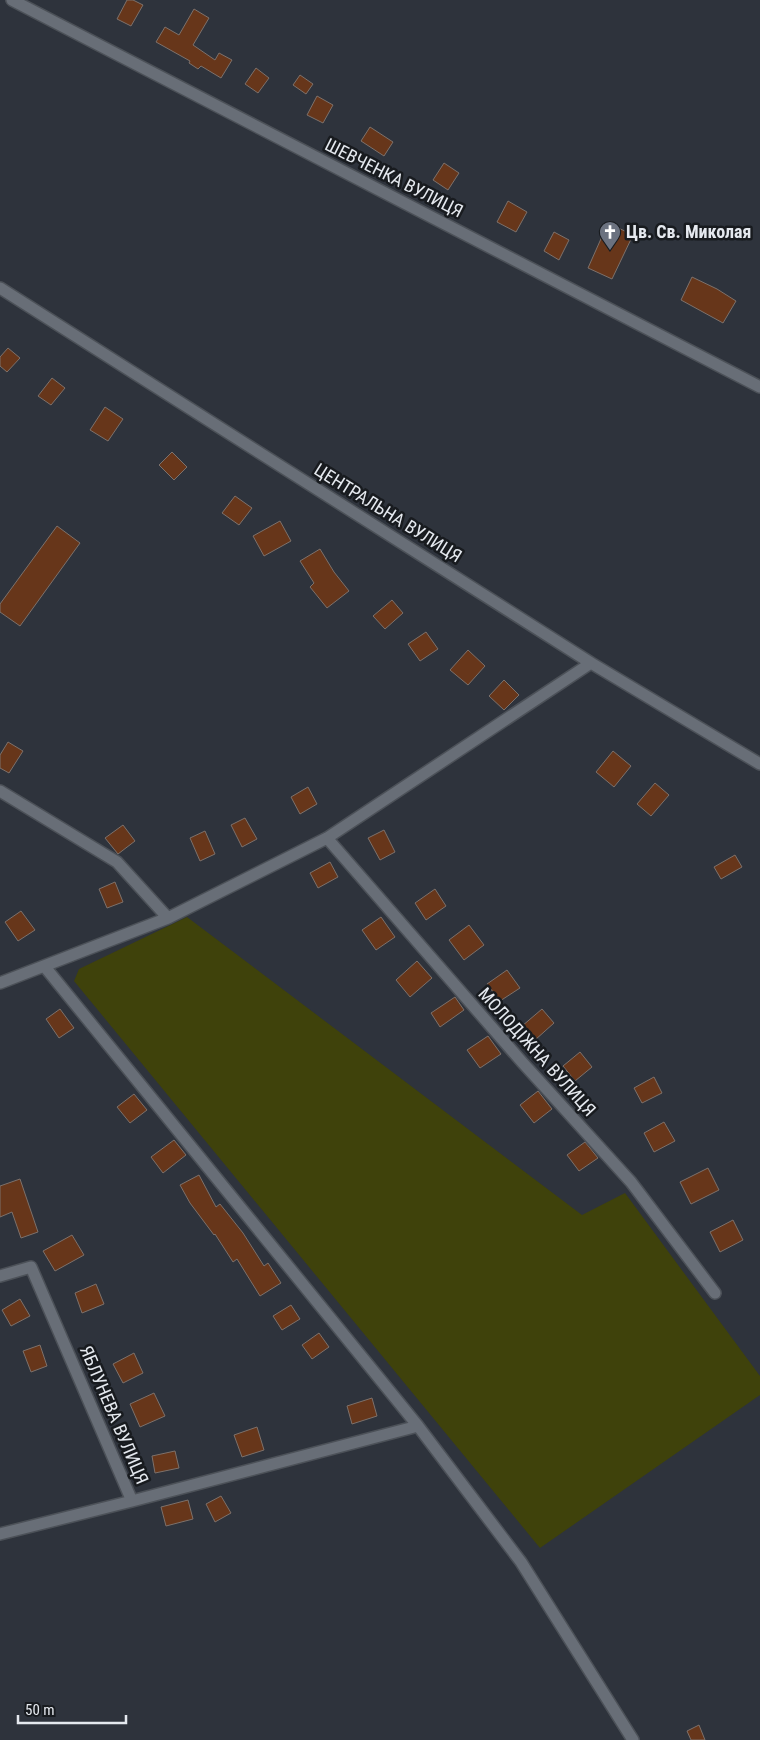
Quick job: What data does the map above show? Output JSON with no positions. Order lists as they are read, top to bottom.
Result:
{
  "streets": {
    "street": [
      "ШЕВЧЕНКА ВУЛИЦЯ",
      "ЦЕНТРАЛЬНА ВУЛИЦЯ",
      "МОЛОДІЖНА ВУЛИЦЯ",
      "ЯБЛУНЕВА ВУЛИЦЯ"
    ]
  },
  "places": {
    "church": ["Цв. Св. Миколая"]
  },
  "scale_bar": "50 m"
}
